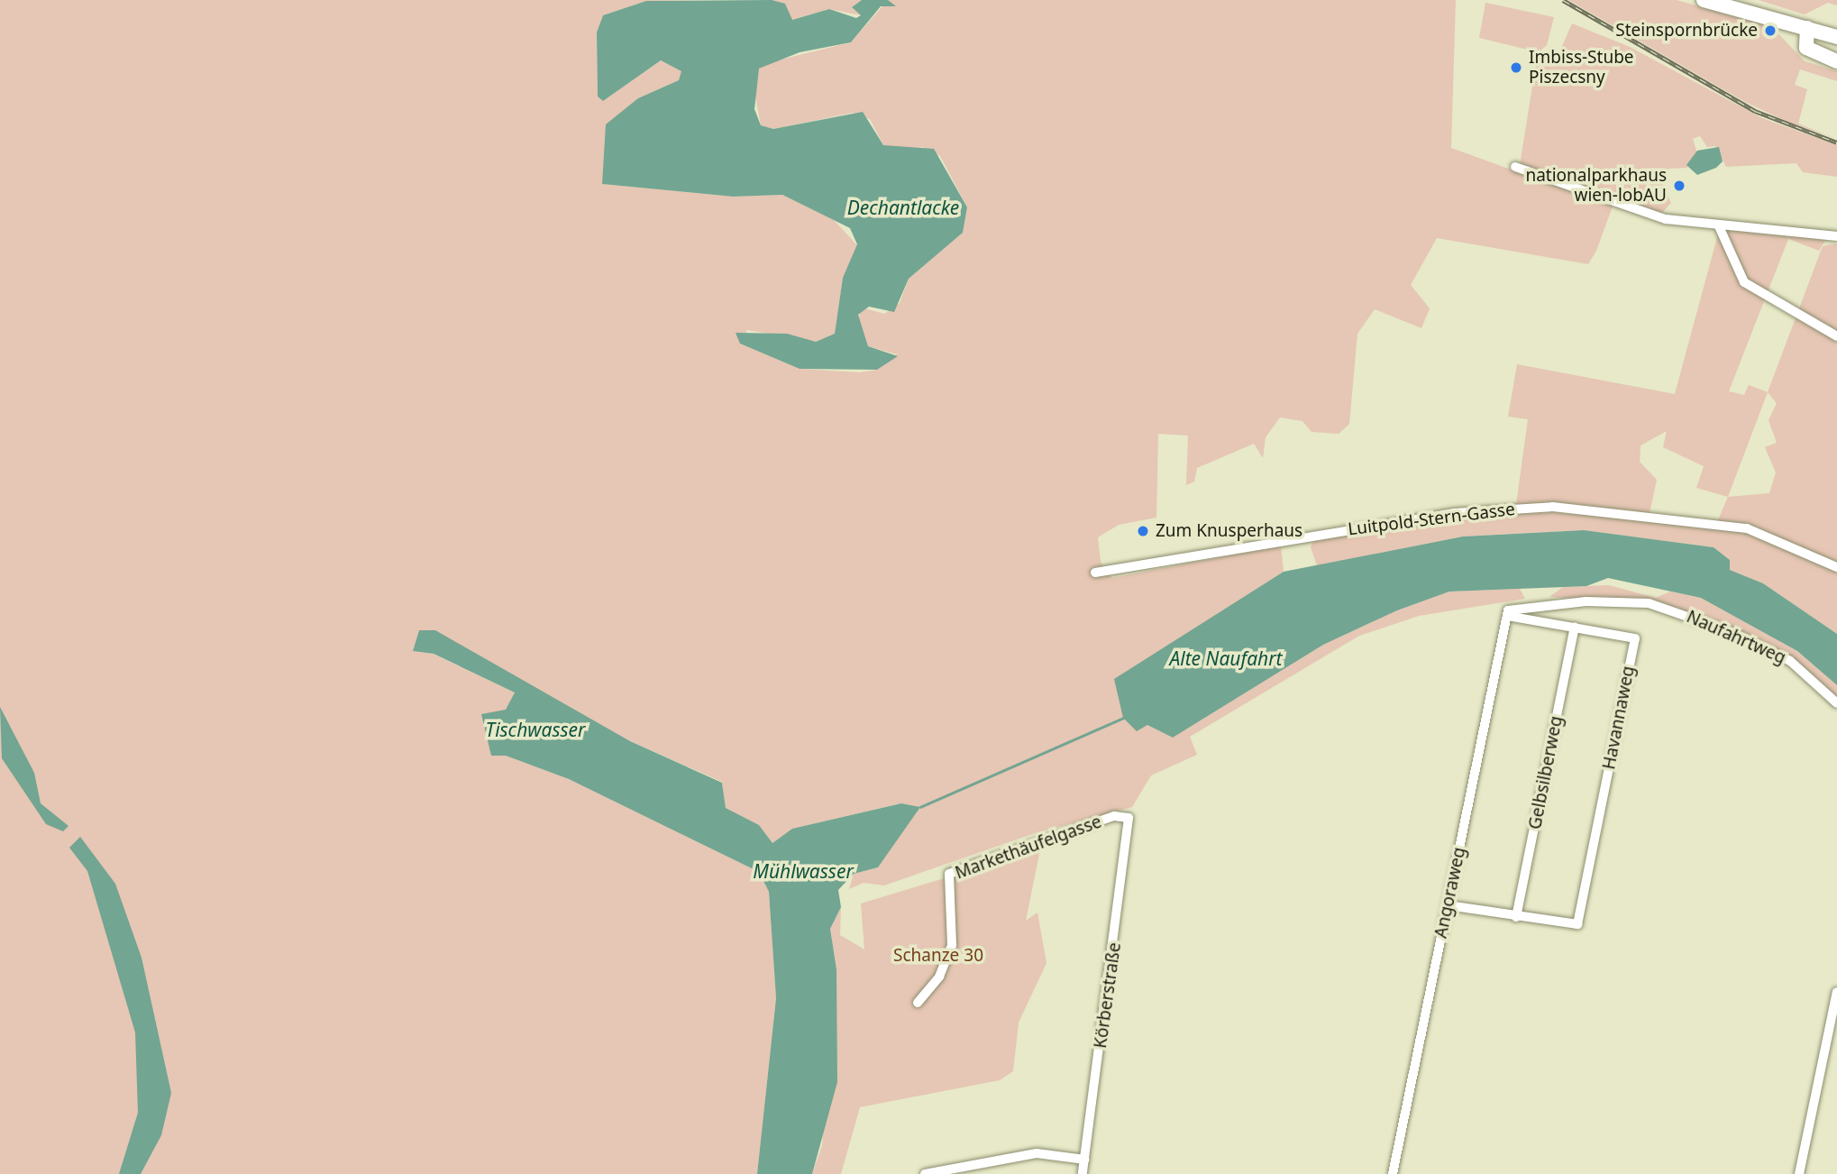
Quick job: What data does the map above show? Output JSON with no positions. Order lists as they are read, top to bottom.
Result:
{
  "streets": {
    "street": [
      "Luitpold-Stern-Gasse",
      "Naufahrtweg",
      "Havannaweg",
      "Gelbsilberweg",
      "Markethäufelgasse",
      "Angoraweg",
      "Körberstraße"
    ]
  },
  "crossings": [
    ["Naufahrtweg", "Havannaweg"],
    ["Naufahrtweg", "Angoraweg"],
    ["Havannaweg", "Gelbsilberweg"],
    ["Havannaweg", "Angoraweg"],
    ["Markethäufelgasse", "Körberstraße"]
  ],
  "water": [
    "Dechantlacke",
    "Alte Naufahrt",
    "Tischwasser",
    "Mühlwasser"
  ],
  "parks": ["Schanze 30"],
  "places": [
    "Steinspornbrücke",
    "Imbiss-Stube Piszecsny",
    "nationalparkhaus wien-lobAU",
    "Zum Knusperhaus"
  ]
}
